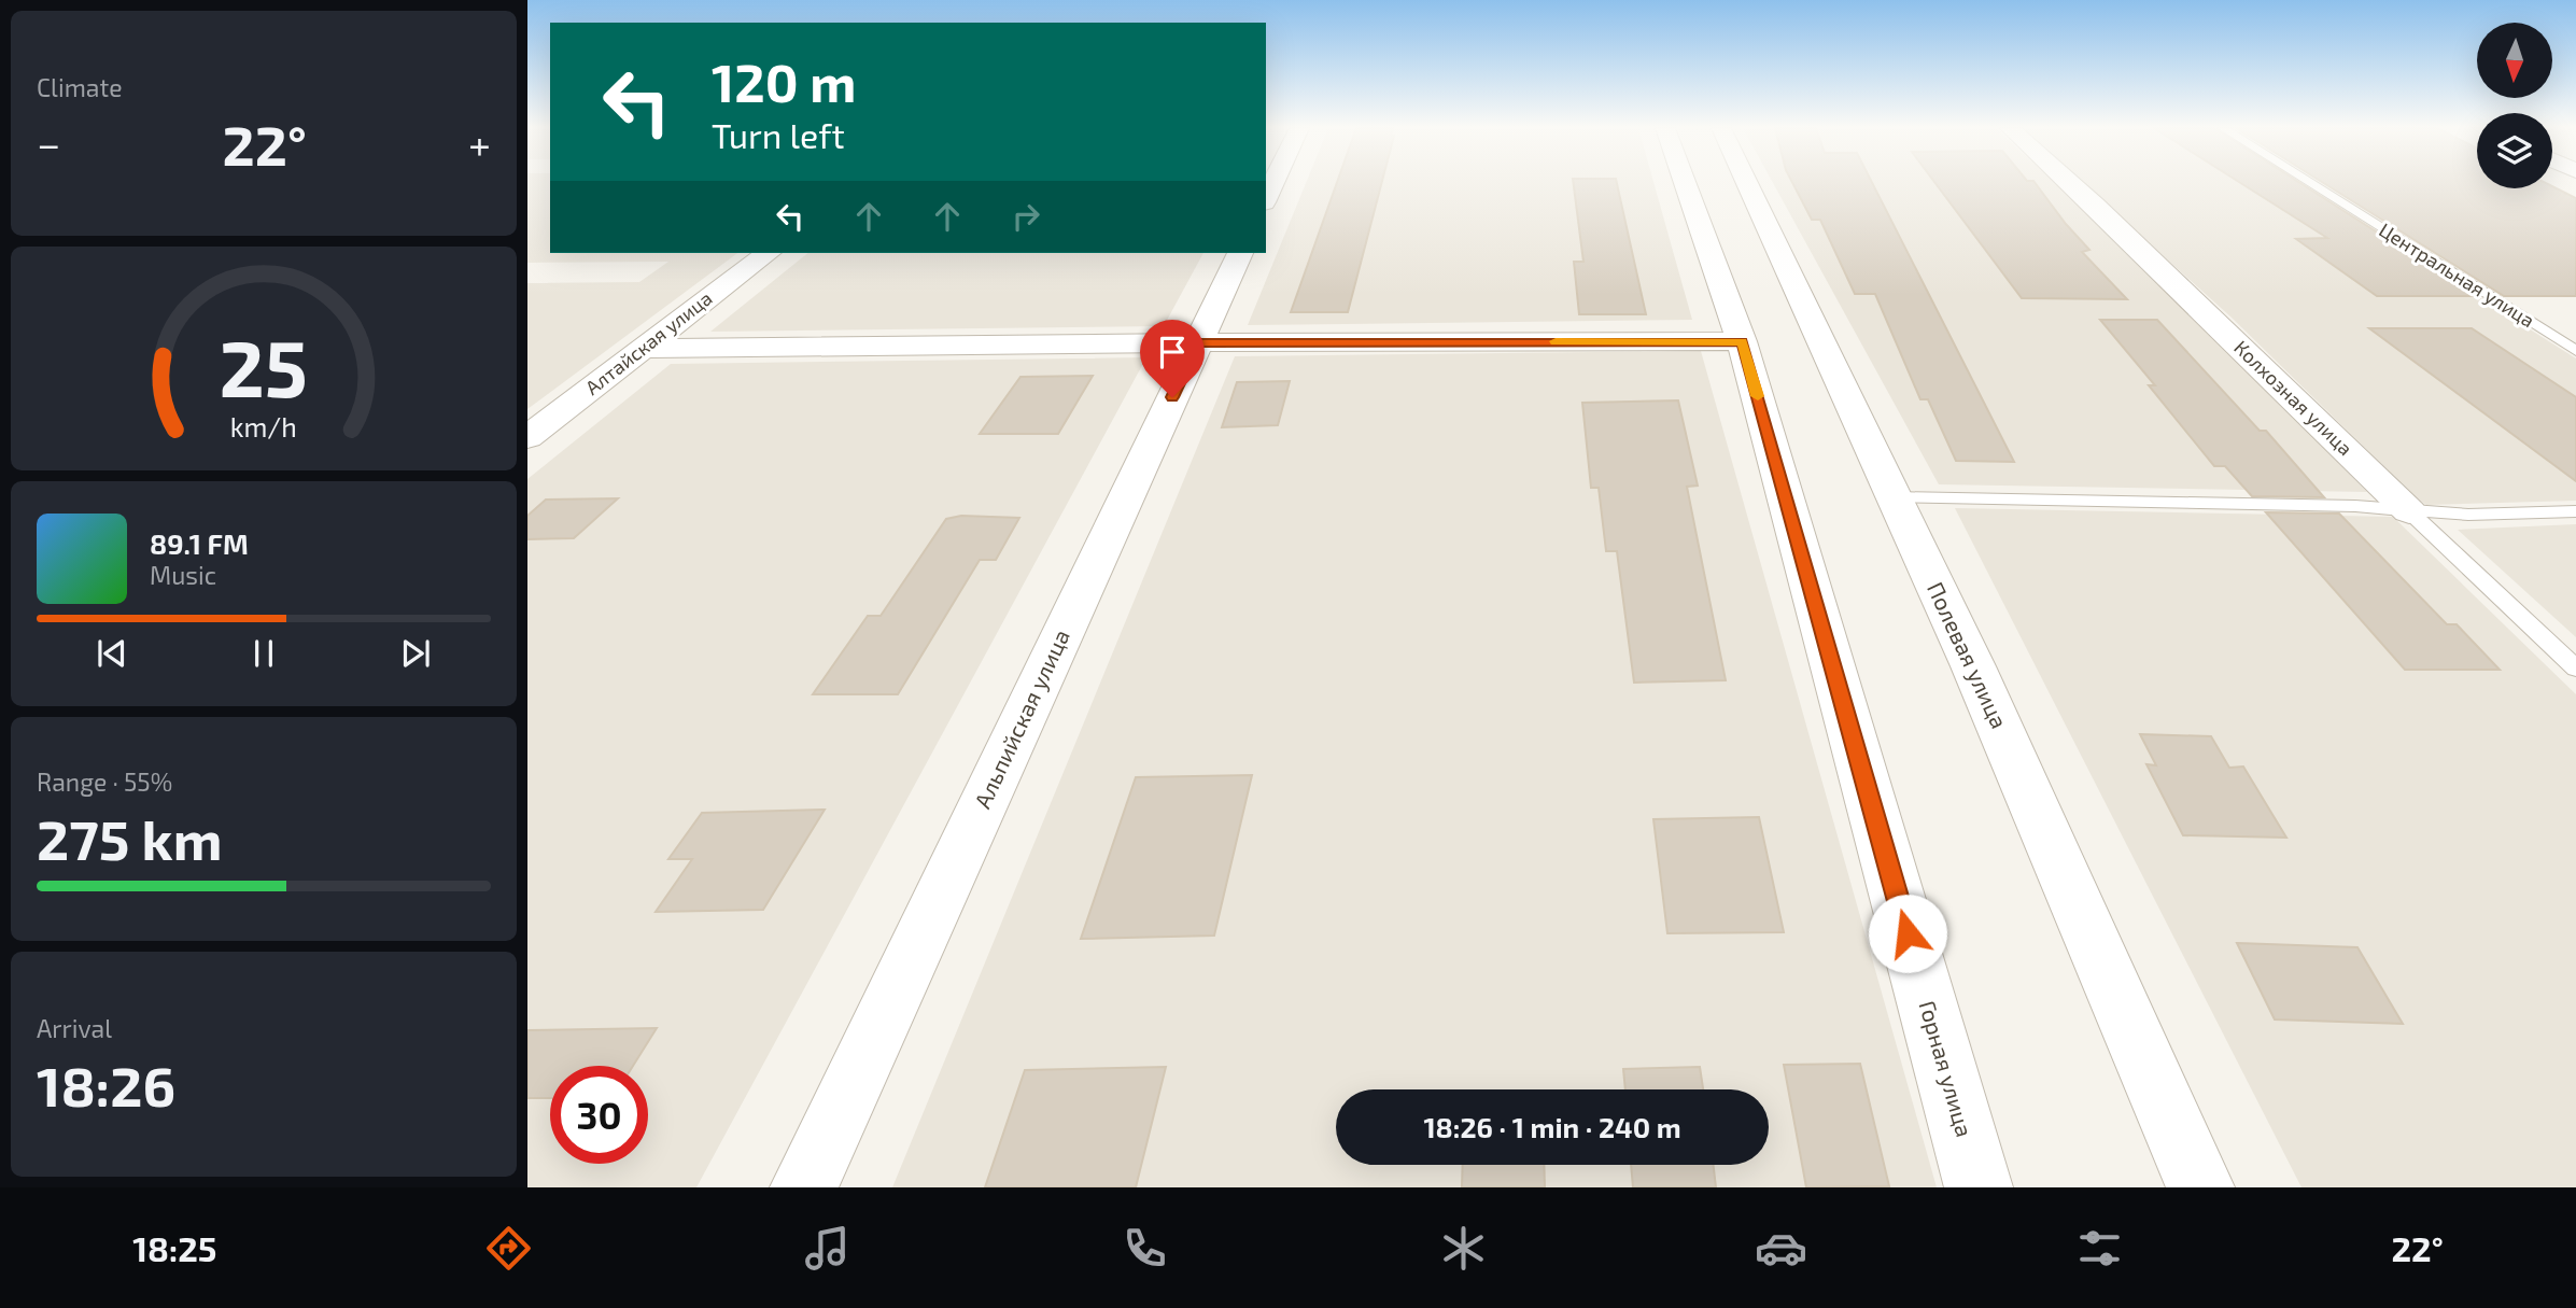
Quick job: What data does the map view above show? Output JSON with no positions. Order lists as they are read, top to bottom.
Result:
{
  "streets": {
    "street": [
      "Алтайская улица",
      "Колхозная улица",
      "Полевая улица",
      "Альпийская улица",
      "Горная улица"
    ],
    "lane": ["Центральная улица"]
  },
  "north": "bottom",
  "page": {
    "tile": [
      "Climate",
      ["Range · 55%", "275 km"],
      ["Arrival", "18:26"]
    ],
    "turn": ["120 m", "Turn left"],
    "heat": ["−", "22°", "+"],
    "song": ["89.1 FM", "Music"],
    "limit": "30",
    "trip": "18:26 · 1 min · 240 m",
    "tabs": ["18:25", "22°"],
    "gauge": ["25", "km/h"]
  }
}
